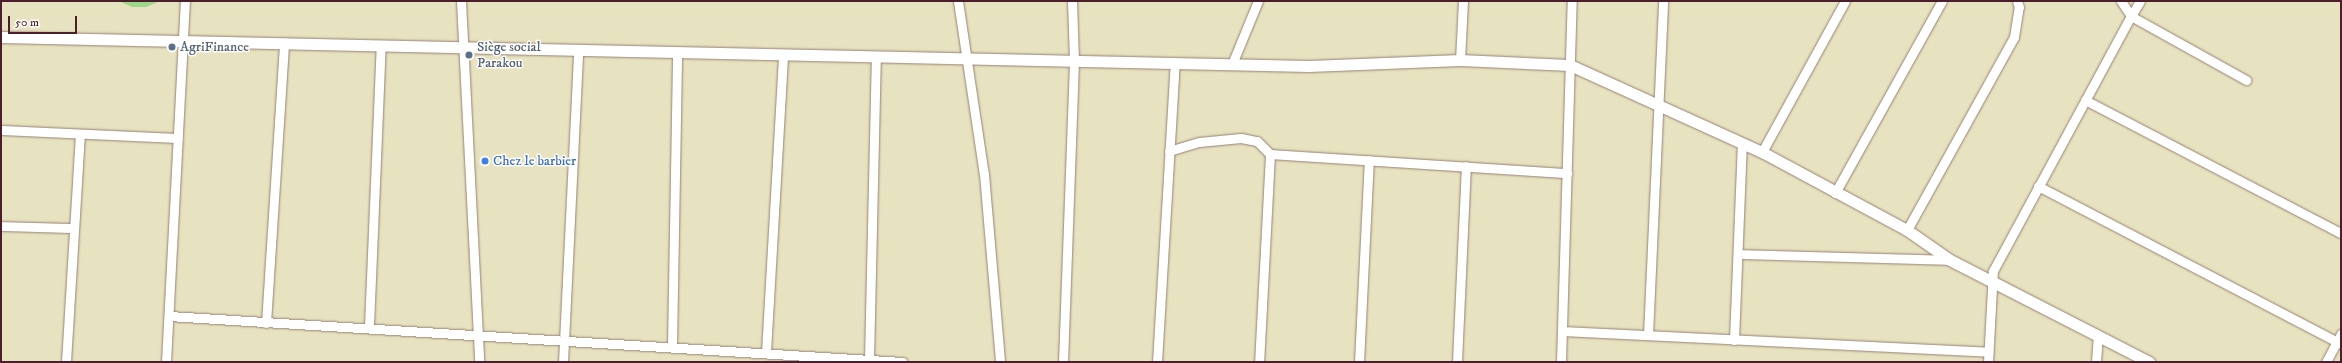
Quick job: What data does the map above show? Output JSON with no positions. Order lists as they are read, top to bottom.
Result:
{
  "places": ["AgriFinance", "Siège social Parakou", "Chez le barbier"],
  "scale_bar": "50 m"
}
